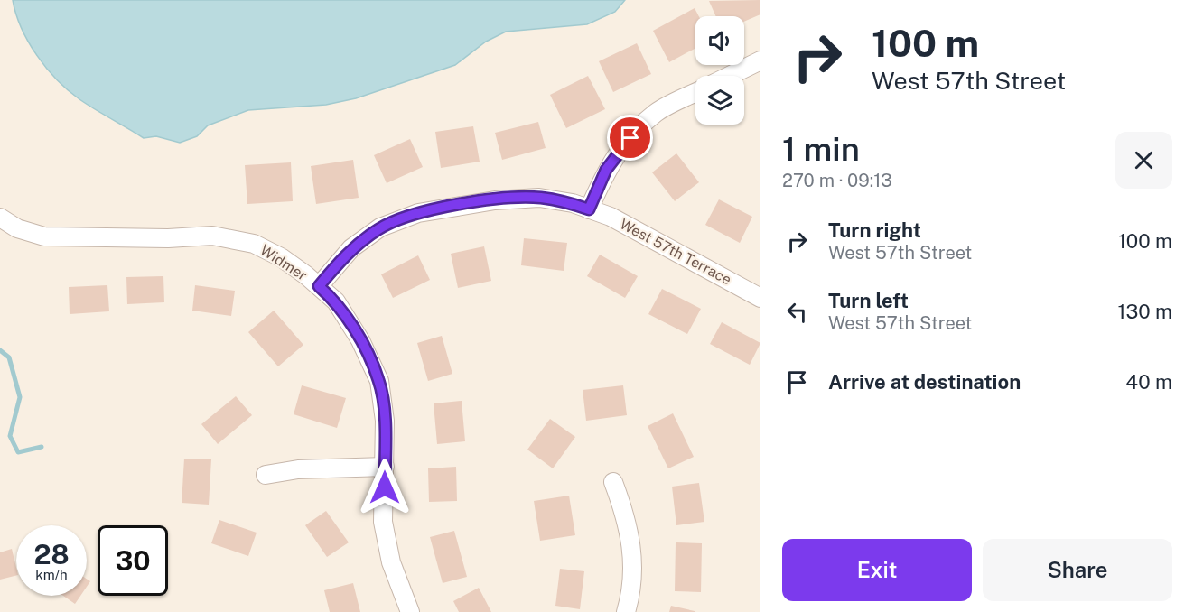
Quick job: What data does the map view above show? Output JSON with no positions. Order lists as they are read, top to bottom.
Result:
{
  "streets": {
    "street": ["West 57th Terrace", "Widmer"]
  },
  "crossings": [
    ["West 57th Terrace", "Widmer"]
  ],
  "page": {
    "turn": ["100 m", "West 57th Street"],
    "heading": ["1 min", "270 m · 09:13"],
    "list": [
      {
        "name": "Turn right",
        "note": "West 57th Street",
        "value": "100 m"
      },
      {
        "name": "Turn left",
        "note": "West 57th Street",
        "value": "130 m"
      },
      {
        "name": "Arrive at destination",
        "value": "40 m"
      }
    ],
    "speed": "28 km/h",
    "limit": "30",
    "buttons": ["Exit", "Share"]
  }
}
